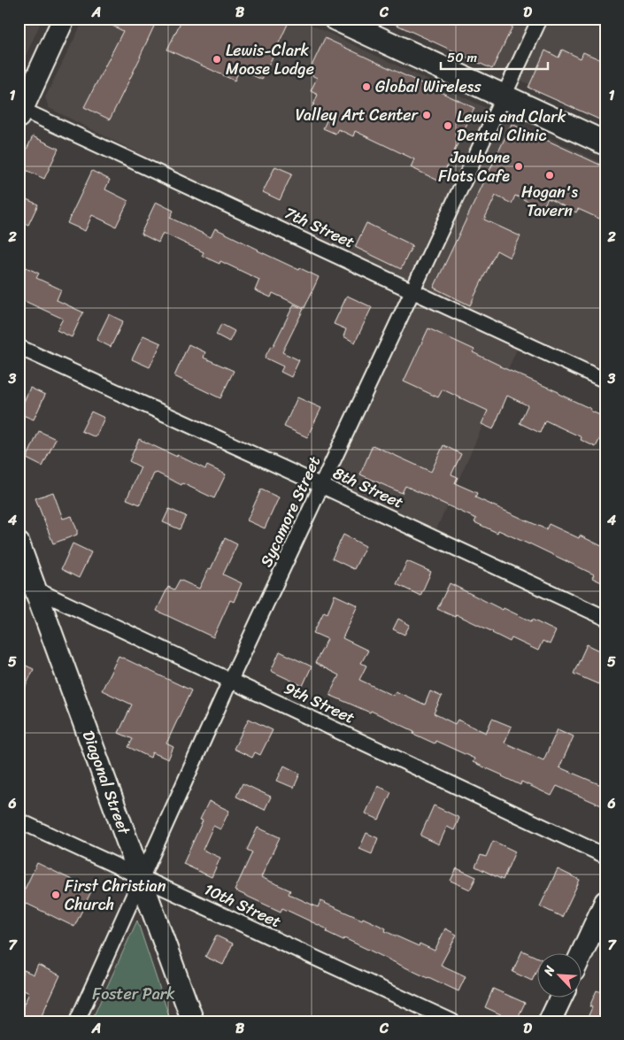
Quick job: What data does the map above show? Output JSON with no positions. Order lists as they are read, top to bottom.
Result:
{
  "streets": {
    "main road": ["Diagonal Street"],
    "street": [
      "7th Street",
      "8th Street",
      "Sycamore Street",
      "9th Street",
      "10th Street"
    ]
  },
  "crossings": [
    ["7th Street", "Sycamore Street"],
    ["8th Street", "Sycamore Street"],
    ["Sycamore Street", "9th Street"],
    ["Sycamore Street", "Diagonal Street"],
    ["Sycamore Street", "10th Street"],
    ["9th Street", "Diagonal Street"],
    ["Diagonal Street", "10th Street"]
  ],
  "parks": ["Foster Park"],
  "places": [
    "Lewis-Clark Moose Lodge",
    "Global Wireless",
    "Valley Art Center",
    "Lewis and Clark Dental Clinic",
    "Jawbone Flats Cafe",
    "Hogan's Tavern",
    "First Christian Church"
  ],
  "scale_bar": "50 m",
  "north": "top left",
  "grid": {
    "columns": [
      "A",
      "B",
      "C",
      "D"
    ],
    "rows": [
      "1",
      "2",
      "3",
      "4",
      "5",
      "6",
      "7"
    ]
  }
}
